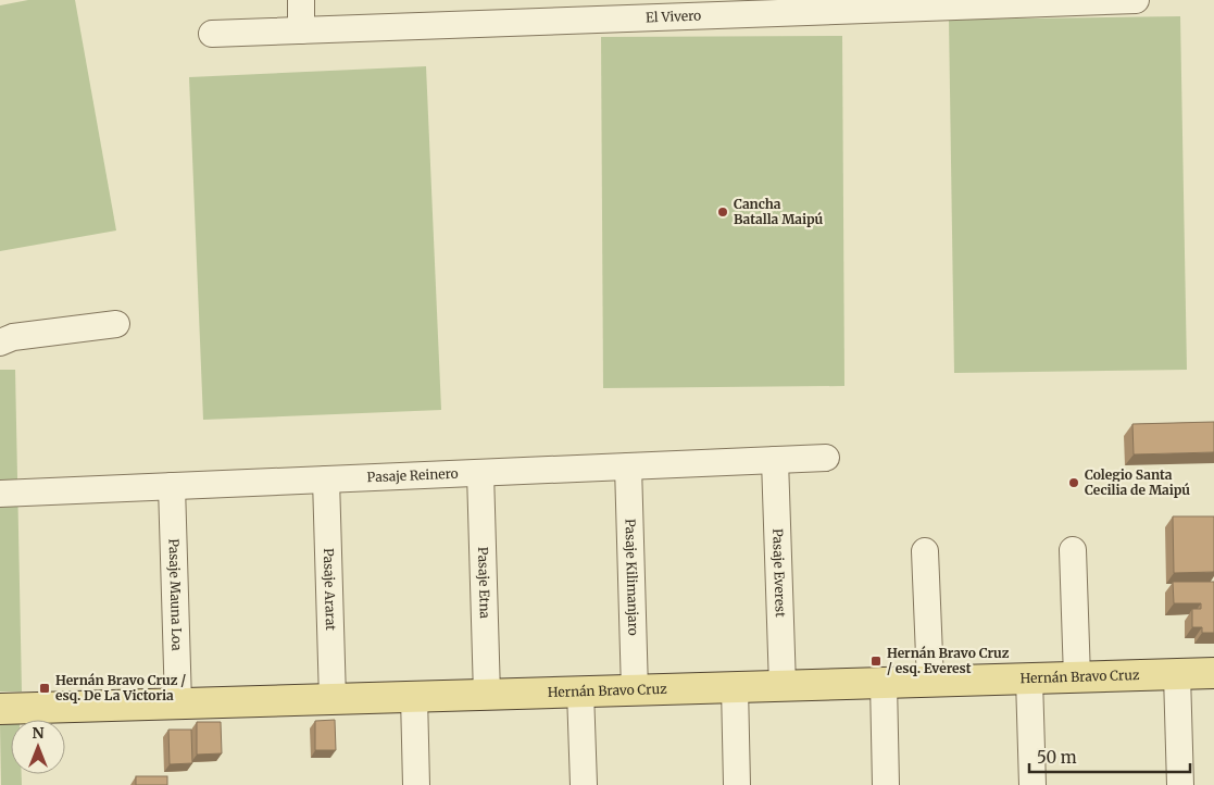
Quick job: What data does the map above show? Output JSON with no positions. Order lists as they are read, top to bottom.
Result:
{
  "streets": {
    "main road": ["Hernán Bravo Cruz"],
    "street": [
      "El Vivero",
      "Pasaje Reinero",
      "Pasaje Everest",
      "Pasaje Kilimanjaro",
      "Pasaje Etna",
      "Pasaje Ararat",
      "Pasaje Mauna Loa"
    ]
  },
  "crossings": [
    ["Pasaje Reinero", "Pasaje Everest"],
    ["Pasaje Reinero", "Pasaje Kilimanjaro"],
    ["Pasaje Reinero", "Pasaje Etna"],
    ["Pasaje Reinero", "Pasaje Ararat"],
    ["Pasaje Reinero", "Pasaje Mauna Loa"],
    ["Pasaje Everest", "Hernán Bravo Cruz"],
    ["Pasaje Kilimanjaro", "Hernán Bravo Cruz"],
    ["Pasaje Etna", "Hernán Bravo Cruz"],
    ["Pasaje Ararat", "Hernán Bravo Cruz"],
    ["Pasaje Mauna Loa", "Hernán Bravo Cruz"]
  ],
  "places": {
    "other": ["Cancha Batalla Maipú", "Colegio Santa Cecilia de Maipú"],
    "transit": ["Hernán Bravo Cruz / esq. Everest", "Hernán Bravo Cruz / esq. De La Victoria"]
  },
  "scale_bar": "50 m",
  "north": "top"
}
